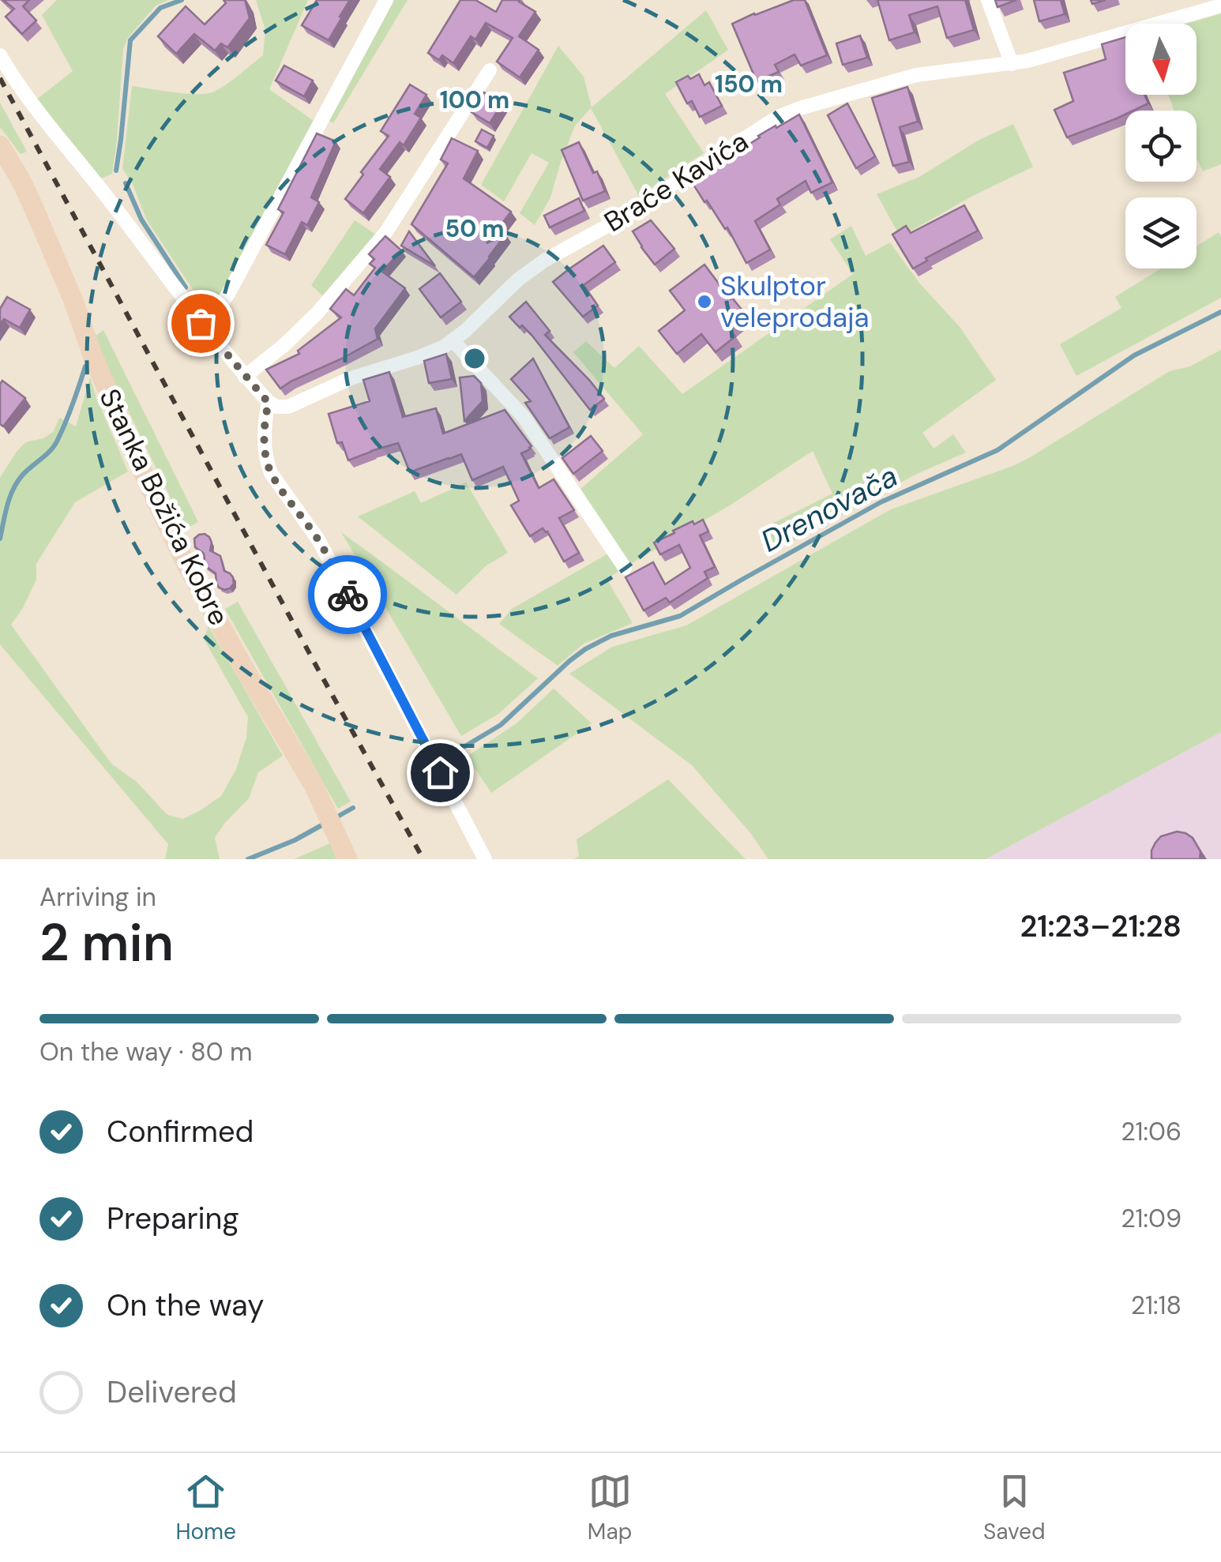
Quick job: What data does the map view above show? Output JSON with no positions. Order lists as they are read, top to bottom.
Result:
{
  "streets": {
    "street": ["Braće Kavića", "Stanka Božića Kobre"]
  },
  "water": ["Drenovača"],
  "places": ["Skulptor veleprodaja"],
  "north": "bottom",
  "page": {
    "heading": ["2 min", "Arriving in", "21:23–21:28"],
    "bar": "On the way · 80 m",
    "list": [
      ["Confirmed", "21:06"],
      ["Preparing", "21:09"],
      ["On the way", "21:18"],
      "Delivered"
    ],
    "tabs": ["Home", "Map", "Saved"]
  },
  "rings": ["150 m", "100 m", "50 m"]
}
